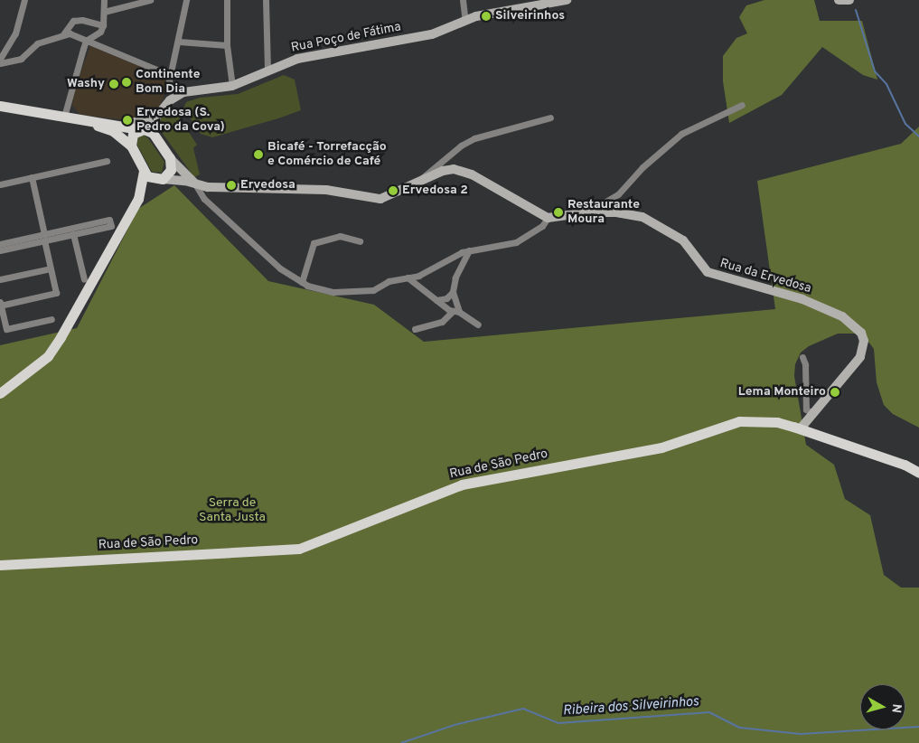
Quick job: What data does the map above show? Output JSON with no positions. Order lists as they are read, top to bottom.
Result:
{
  "streets": {
    "main road": ["Rua de São Pedro"],
    "street": ["Rua Poço de Fátima", "Rua da Ervedosa"]
  },
  "crossings": [
    ["Rua da Ervedosa", "Rua de São Pedro"]
  ],
  "water": ["Ribeira dos Silveirinhos"],
  "parks": ["Serra de Santa Justa"],
  "places": [
    "Silveirinhos",
    "Continente Bom Dia",
    "Washy",
    "Ervedosa (S. Pedro da Cova)",
    "Bicafé - Torrefacção e Comércio de Café",
    "Ervedosa",
    "Ervedosa 2",
    "Restaurante Moura",
    "Lema Monteiro"
  ],
  "north": "right"
}
